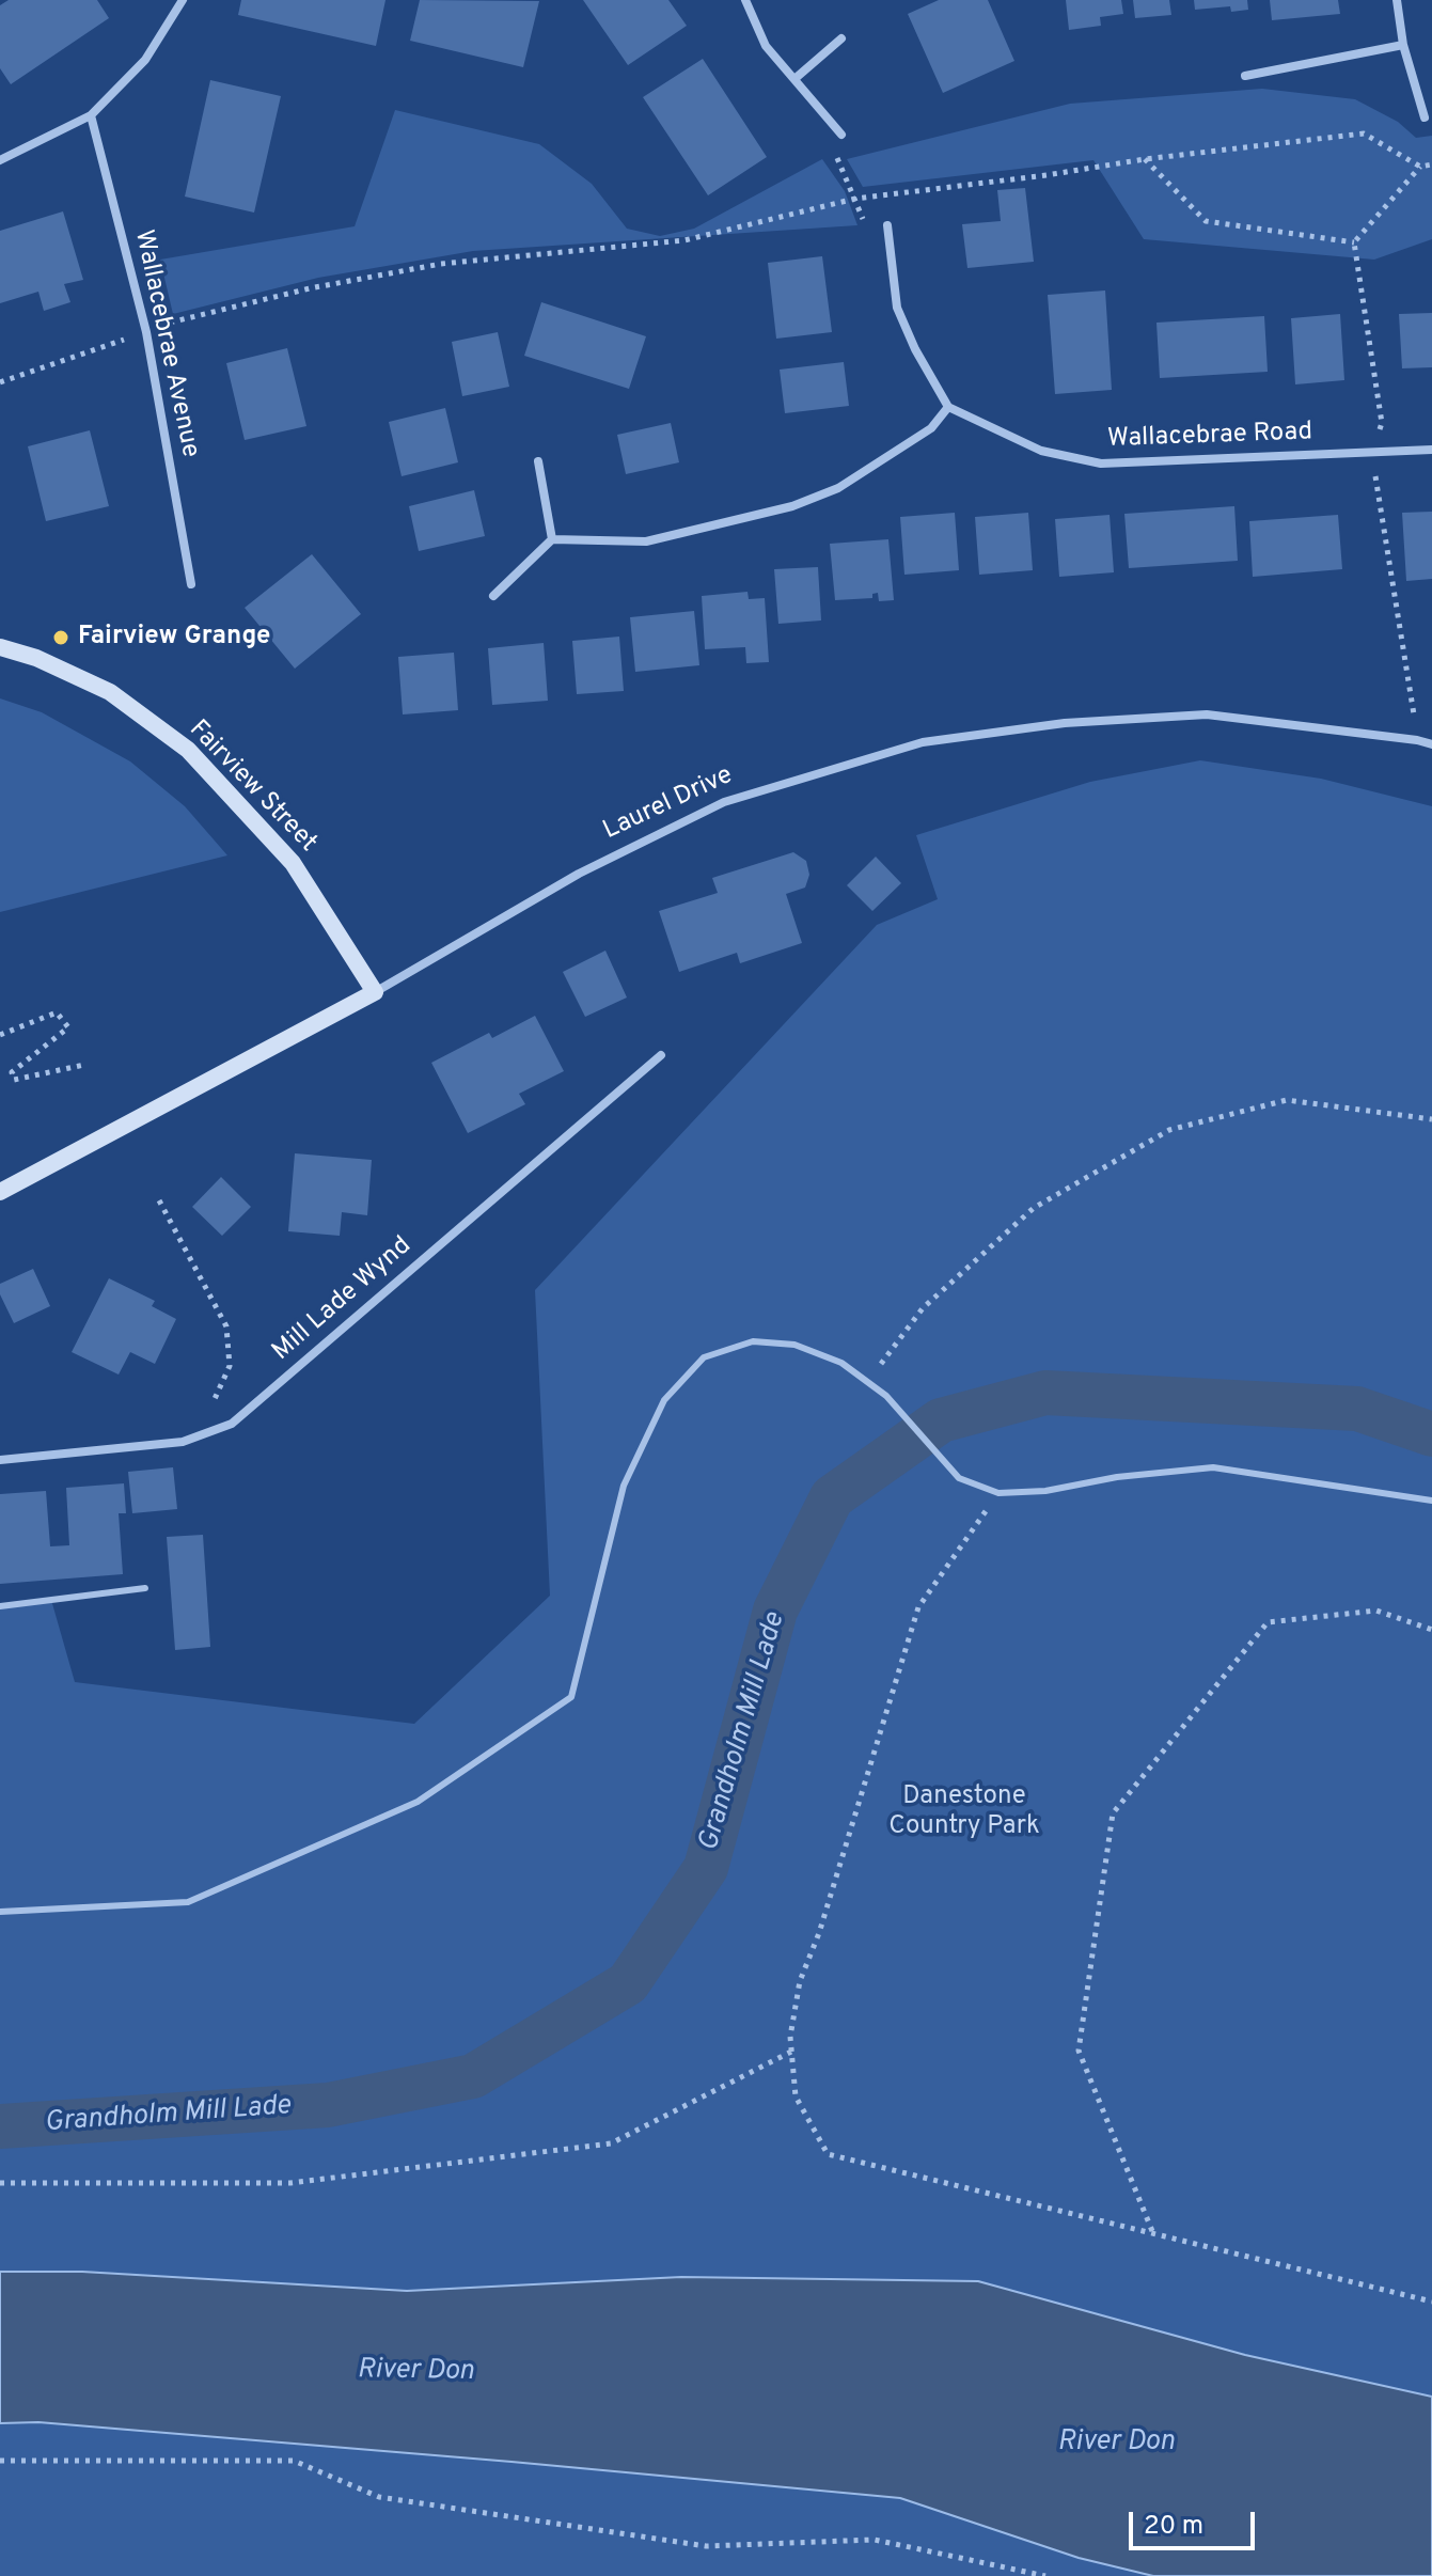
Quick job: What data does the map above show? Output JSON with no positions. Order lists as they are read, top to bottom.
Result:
{
  "streets": {
    "street": [
      "Wallacebrae Avenue",
      "Wallacebrae Road",
      "Fairview Street",
      "Laurel Drive",
      "Mill Lade Wynd"
    ]
  },
  "crossings": [
    ["Fairview Street", "Laurel Drive"]
  ],
  "water": ["Grandholm Mill Lade", "River Don"],
  "parks": ["Danestone Country Park"],
  "places": ["Fairview Grange"],
  "scale_bar": "20 m"
}
